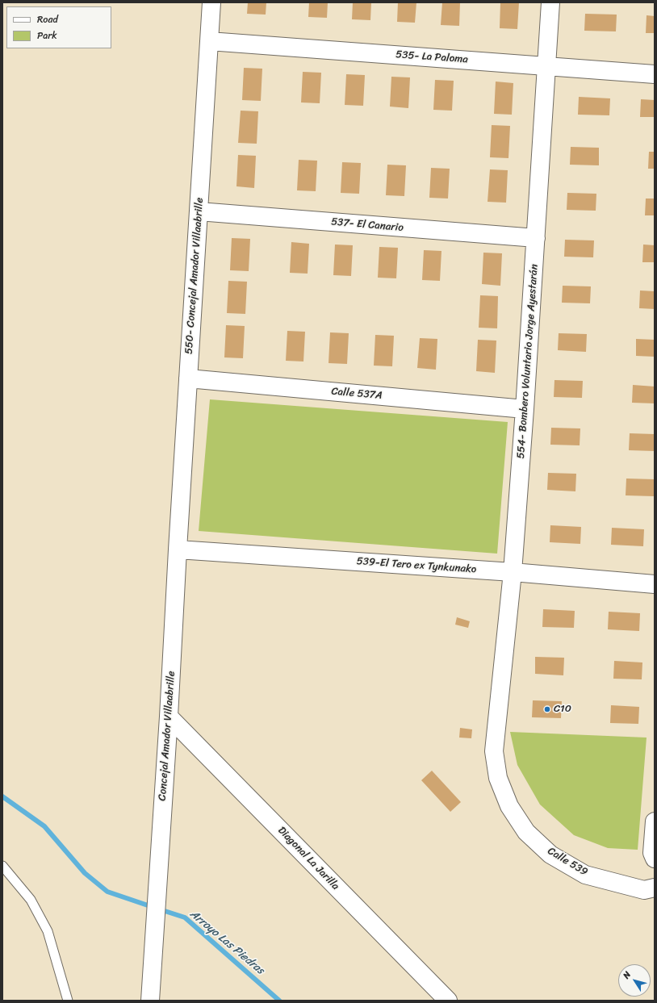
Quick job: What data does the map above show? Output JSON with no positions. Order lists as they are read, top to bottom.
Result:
{
  "streets": {
    "street": [
      "535- La Paloma",
      "537- El Canario",
      "550- Concejal Amador Villaabrille",
      "554- Bombero Voluntario Jorge Ayestarán",
      "Calle 537A",
      "539-El Tero ex Tynkunako",
      "Concejal Amador Villaabrille",
      "Diagonal La Jarilla",
      "Calle 539"
    ]
  },
  "crossings": [
    ["535- La Paloma", "550- Concejal Amador Villaabrille"],
    ["535- La Paloma", "554- Bombero Voluntario Jorge Ayestarán"],
    ["537- El Canario", "550- Concejal Amador Villaabrille"],
    ["537- El Canario", "554- Bombero Voluntario Jorge Ayestarán"],
    ["550- Concejal Amador Villaabrille", "Calle 537A"],
    ["550- Concejal Amador Villaabrille", "539-El Tero ex Tynkunako"],
    ["550- Concejal Amador Villaabrille", "Concejal Amador Villaabrille"],
    ["554- Bombero Voluntario Jorge Ayestarán", "Calle 537A"],
    ["554- Bombero Voluntario Jorge Ayestarán", "539-El Tero ex Tynkunako"],
    ["554- Bombero Voluntario Jorge Ayestarán", "Calle 539"],
    ["539-El Tero ex Tynkunako", "Concejal Amador Villaabrille"],
    ["Concejal Amador Villaabrille", "Diagonal La Jarilla"]
  ],
  "water": ["Arroyo Las Piedras"],
  "places": ["C10"],
  "legend": ["Road", "Park"],
  "north": "top left"
}
